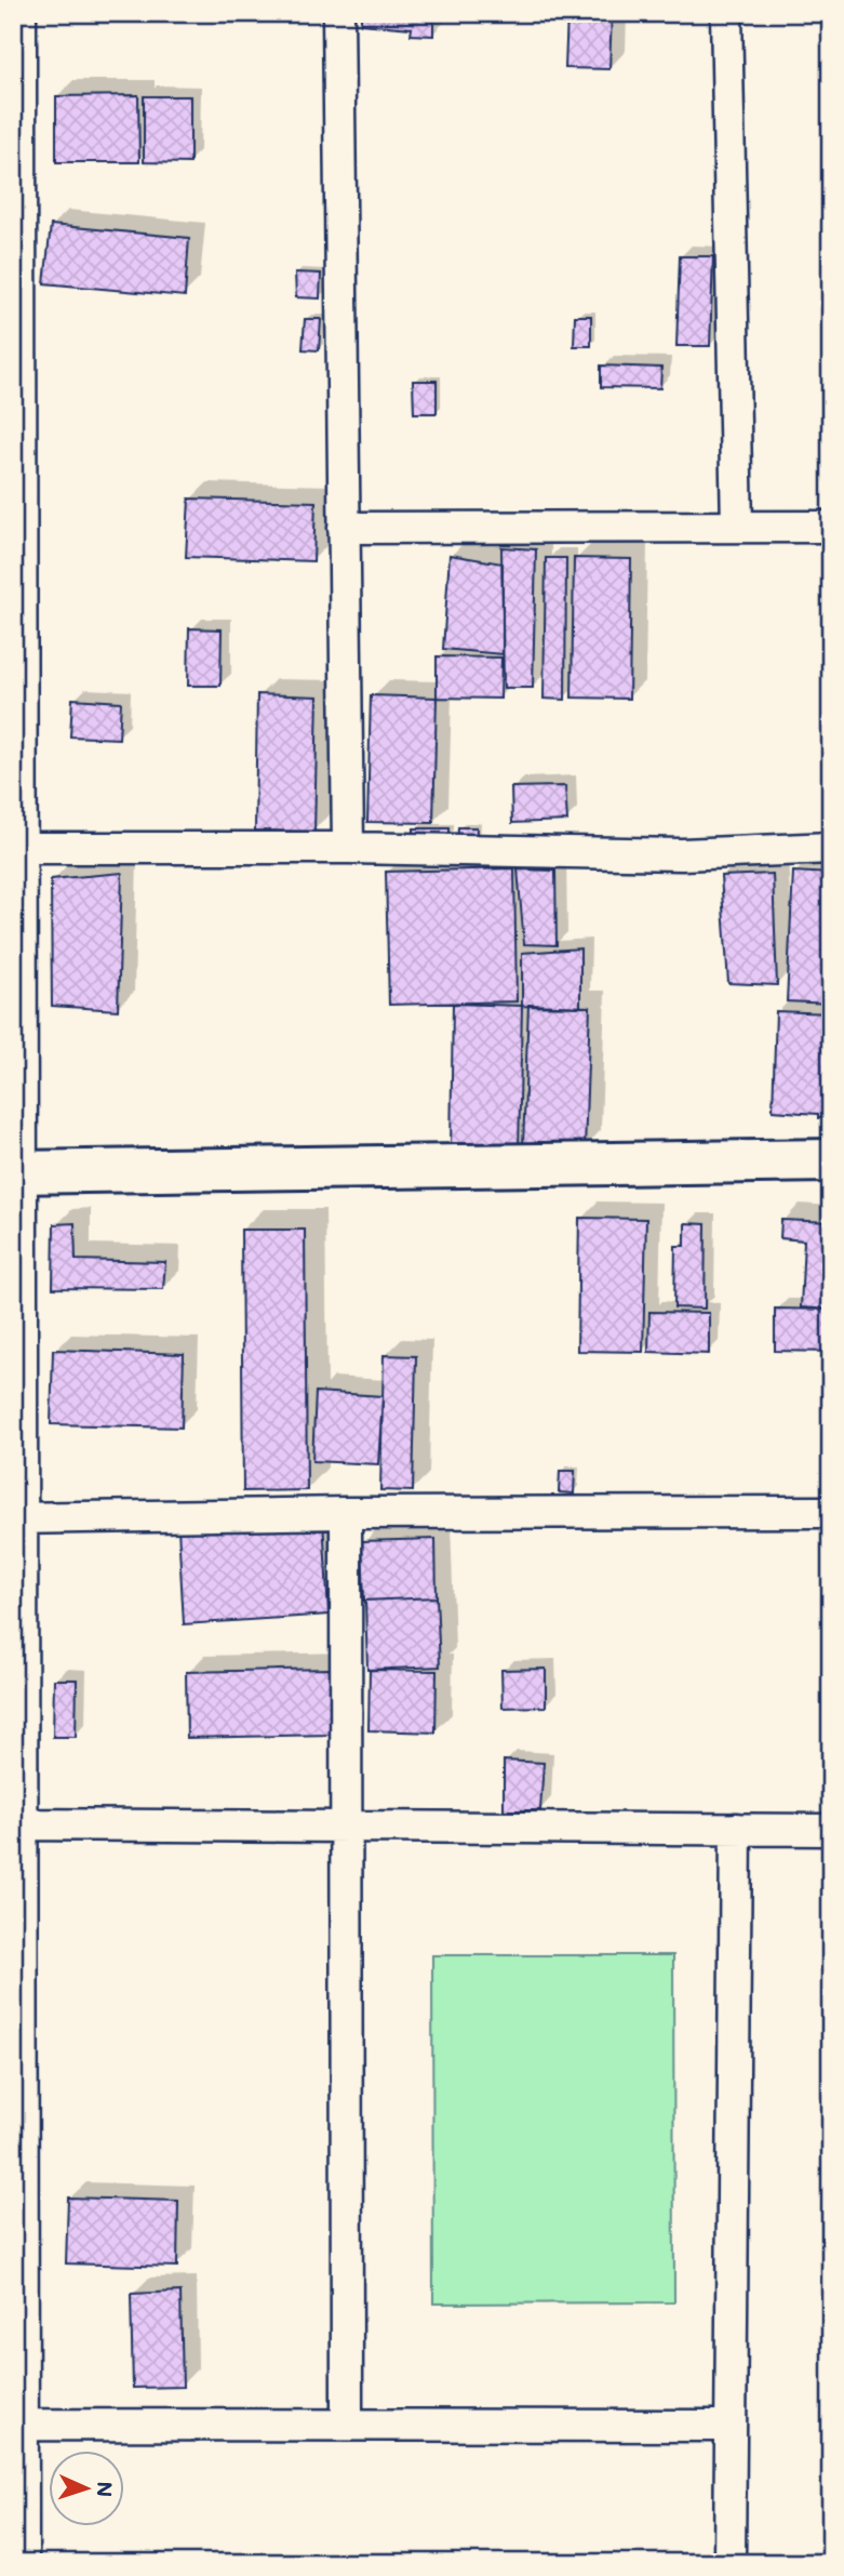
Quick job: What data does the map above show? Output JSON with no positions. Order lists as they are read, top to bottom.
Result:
{
  "north": "right"
}
